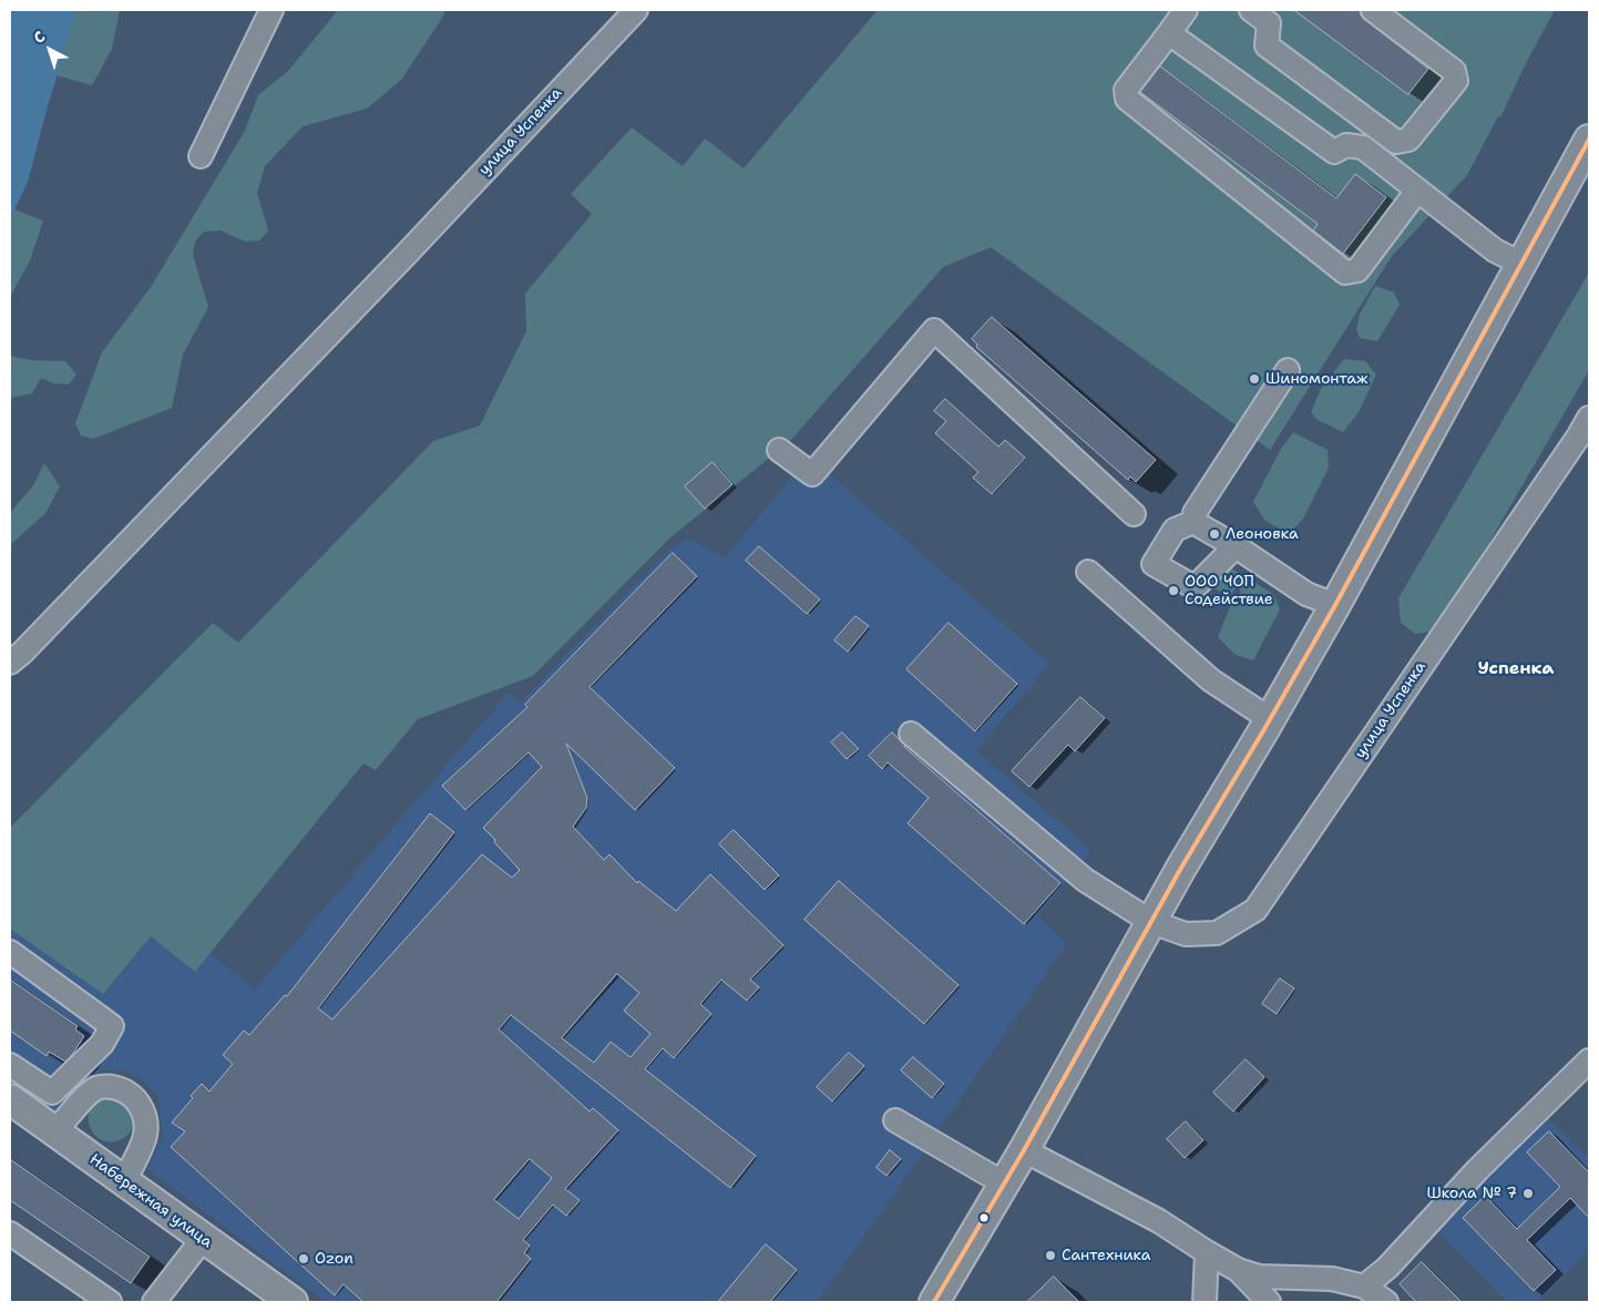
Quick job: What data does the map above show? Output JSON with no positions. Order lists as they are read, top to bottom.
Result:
{
  "streets": {
    "main road": ["Набережная улица"],
    "street": ["улица Успенка"]
  },
  "districts": ["Успенка"],
  "places": [
    "Шиномонтаж",
    "Леоновка",
    "ООО ЧОП Содействие",
    "Школа № 7",
    "Сантехника",
    "Ozon"
  ],
  "north": "top left"
}
